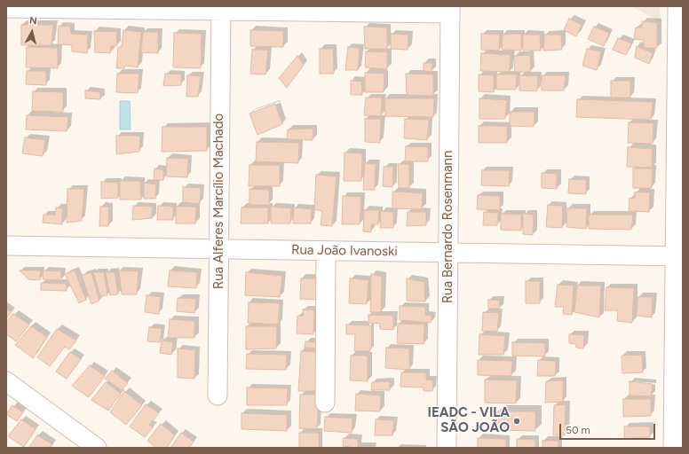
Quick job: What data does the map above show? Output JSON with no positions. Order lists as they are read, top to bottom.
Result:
{
  "streets": {
    "street": ["Rua Alferes Marcílio Machado", "Rua Bernardo Rosenmann", "Rua João Ivanoski"]
  },
  "crossings": [
    ["Rua Alferes Marcílio Machado", "Rua João Ivanoski"],
    ["Rua Bernardo Rosenmann", "Rua João Ivanoski"]
  ],
  "places": ["IEADC - VILA SÃO JOÃO"],
  "scale_bar": "50 m",
  "north": "top"
}
